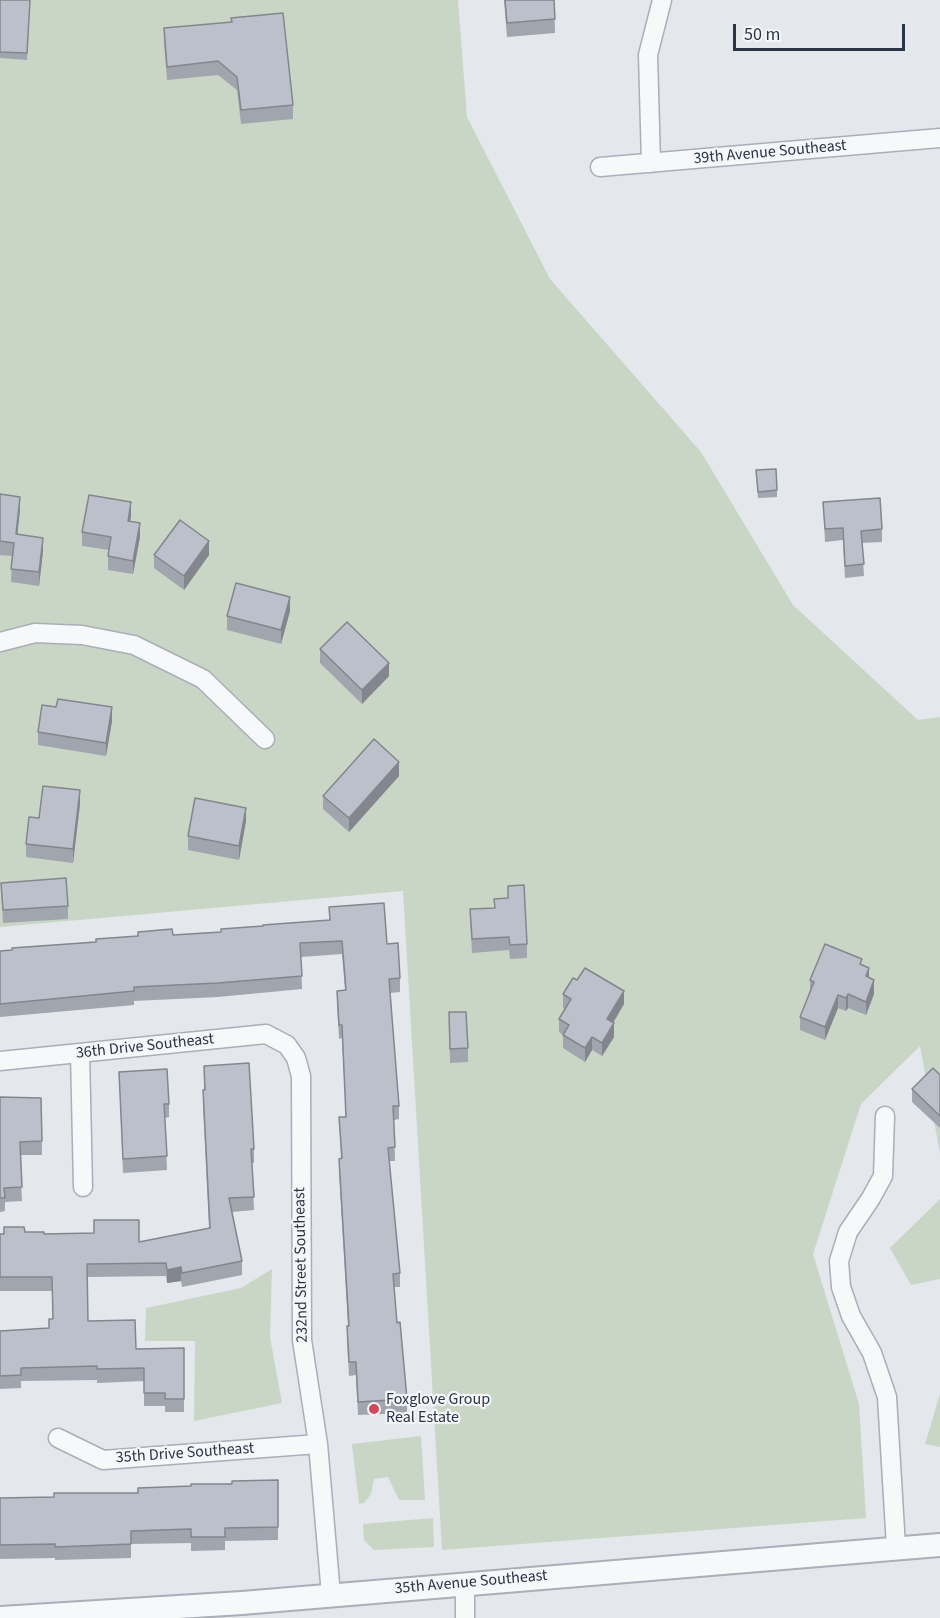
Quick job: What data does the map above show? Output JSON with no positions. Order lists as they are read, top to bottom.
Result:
{
  "streets": {
    "street": [
      "39th Avenue Southeast",
      "36th Drive Southeast",
      "232nd Street Southeast",
      "35th Drive Southeast",
      "35th Avenue Southeast"
    ]
  },
  "crossings": [
    ["36th Drive Southeast", "232nd Street Southeast"],
    ["232nd Street Southeast", "35th Drive Southeast"],
    ["232nd Street Southeast", "35th Avenue Southeast"]
  ],
  "places": ["Foxglove Group Real Estate"],
  "scale_bar": "50 m"
}
